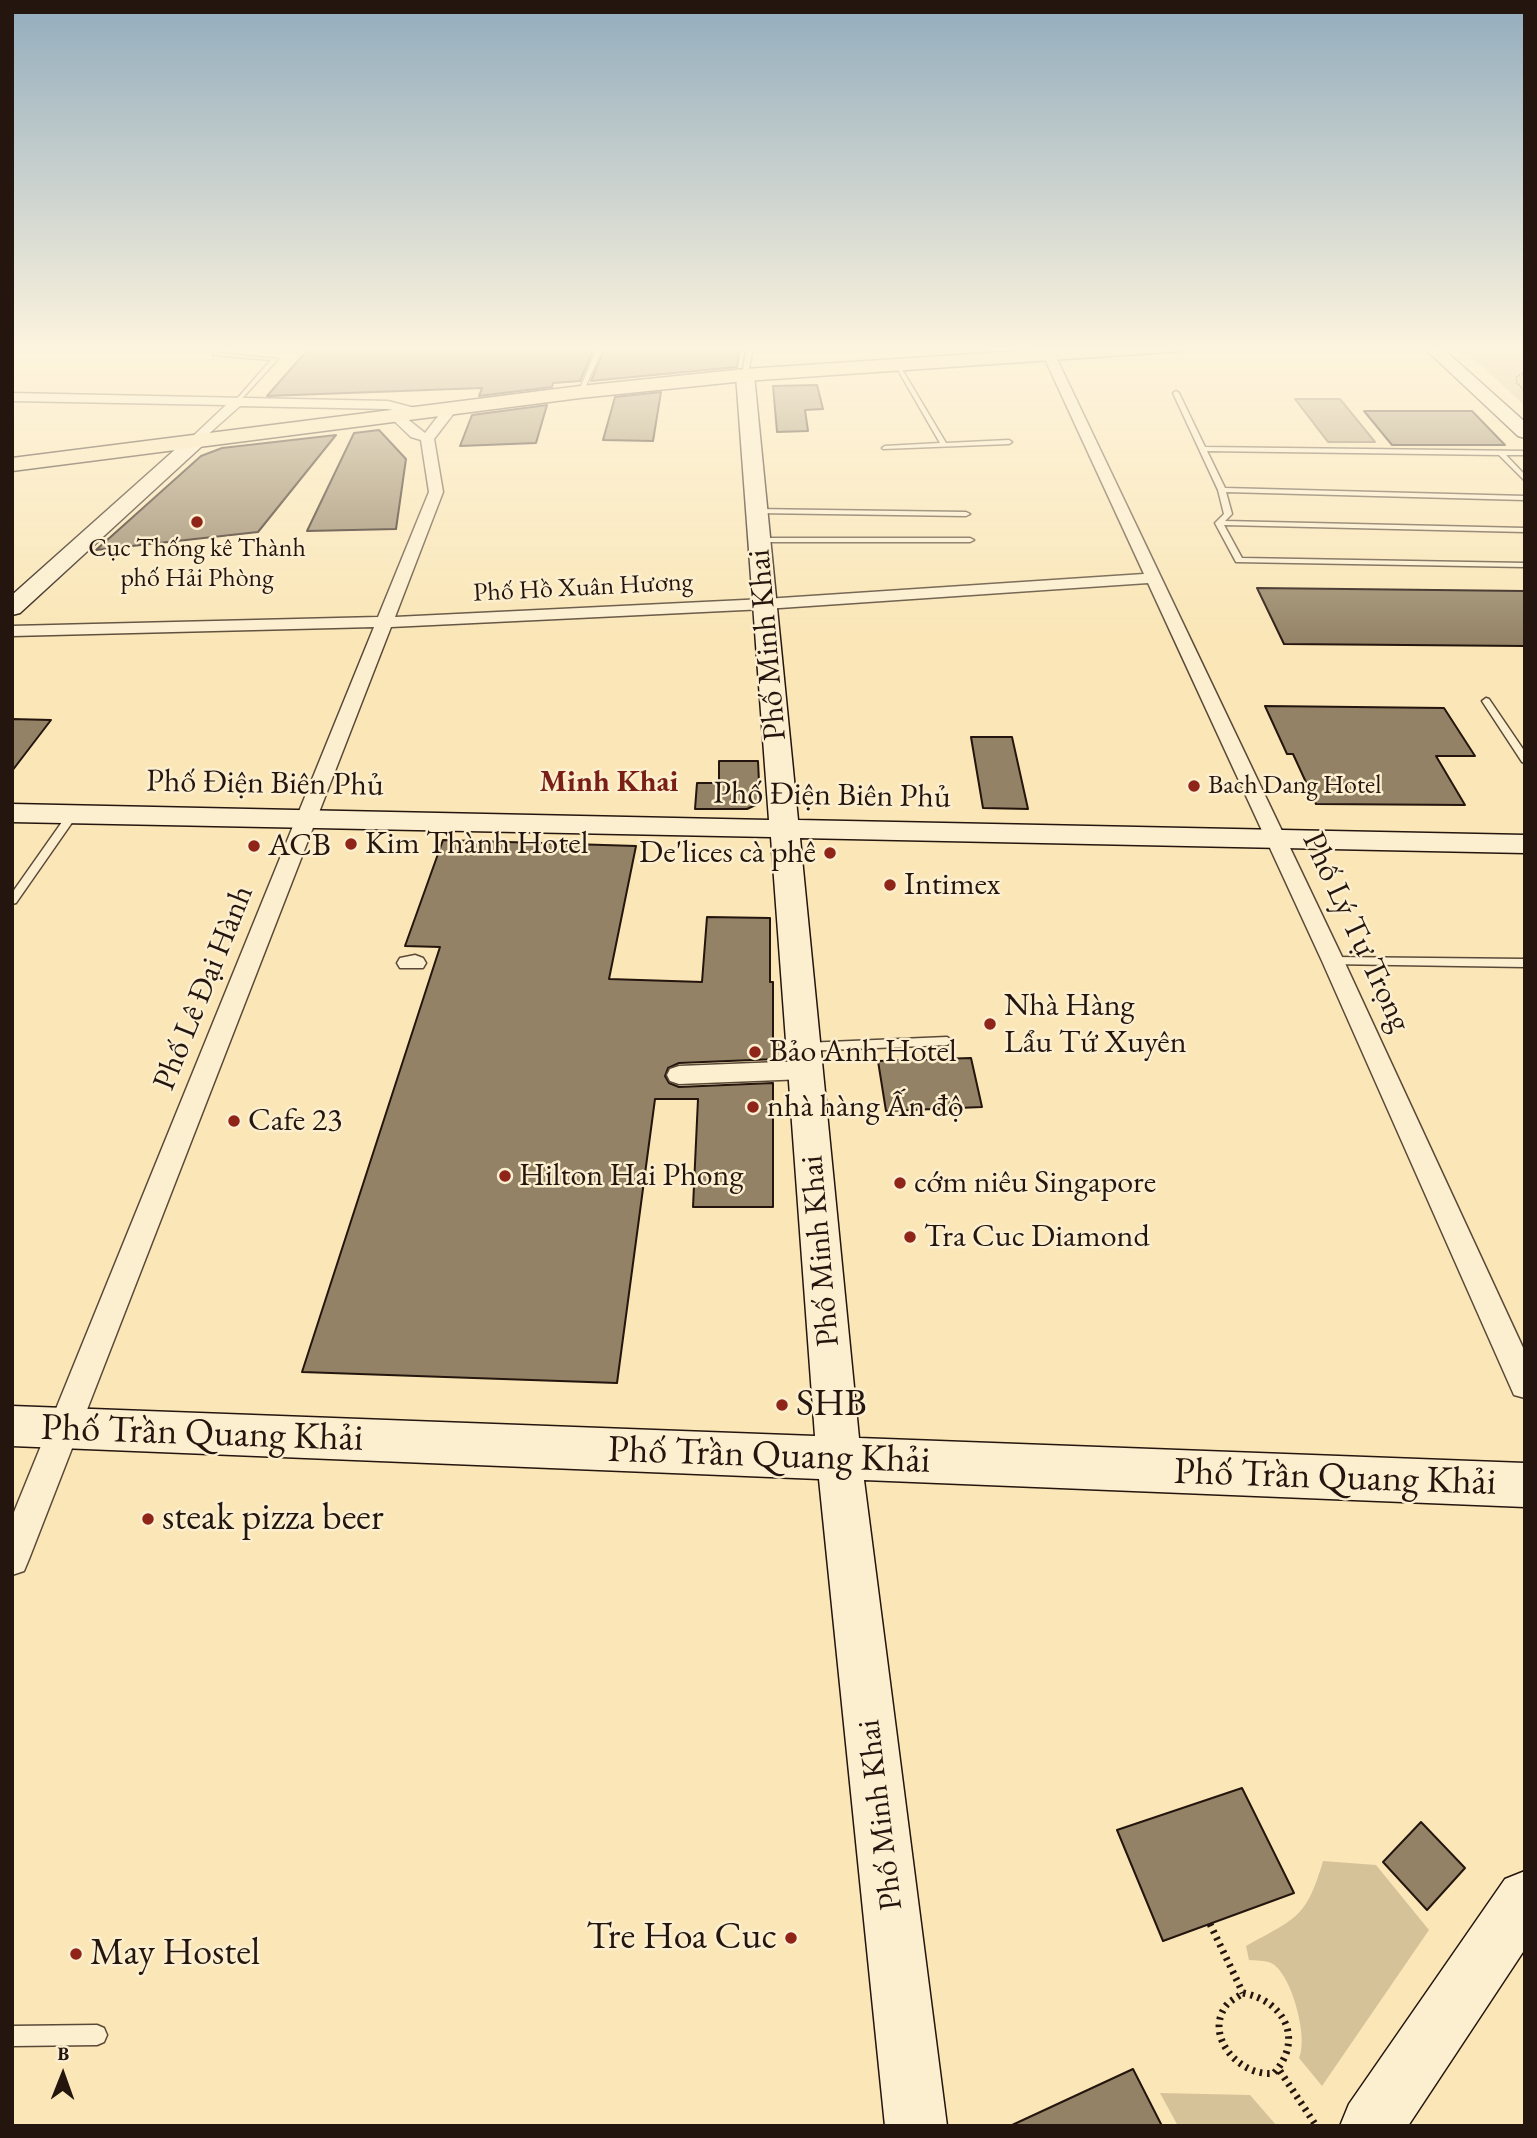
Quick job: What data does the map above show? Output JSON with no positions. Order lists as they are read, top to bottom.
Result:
{
  "streets": {
    "street": [
      "Phố Hồ Xuân Hương",
      "Phố Minh Khai",
      "Phố Điện Biên Phủ",
      "Phố Lý Tự Trọng",
      "Phố Lê Đại Hành",
      "Phố Trần Quang Khải"
    ]
  },
  "crossings": [
    ["Phố Hồ Xuân Hương", "Phố Minh Khai"],
    ["Phố Hồ Xuân Hương", "Phố Lý Tự Trọng"],
    ["Phố Hồ Xuân Hương", "Phố Lê Đại Hành"],
    ["Phố Minh Khai", "Phố Điện Biên Phủ"],
    ["Phố Minh Khai", "Phố Trần Quang Khải"],
    ["Phố Điện Biên Phủ", "Phố Lý Tự Trọng"],
    ["Phố Điện Biên Phủ", "Phố Lê Đại Hành"],
    ["Phố Lê Đại Hành", "Phố Trần Quang Khải"]
  ],
  "districts": ["Minh Khai"],
  "places": [
    "Cục Thống kê Thành phố Hải Phòng",
    "Bach Dang Hotel",
    "Kim Thành Hotel",
    "ACB",
    "De'lices cà phê",
    "Intimex",
    "Nhà Hàng Lẩu Tứ Xuyên",
    "Bảo Anh Hotel",
    "nhà hàng Ấn độ",
    "Cafe 23",
    "Hilton Hai Phong",
    "cớm niêu Singapore",
    "Tra Cuc Diamond",
    "SHB",
    "steak pizza beer",
    "Tre Hoa Cuc",
    "May Hostel"
  ],
  "north": "top"
}
